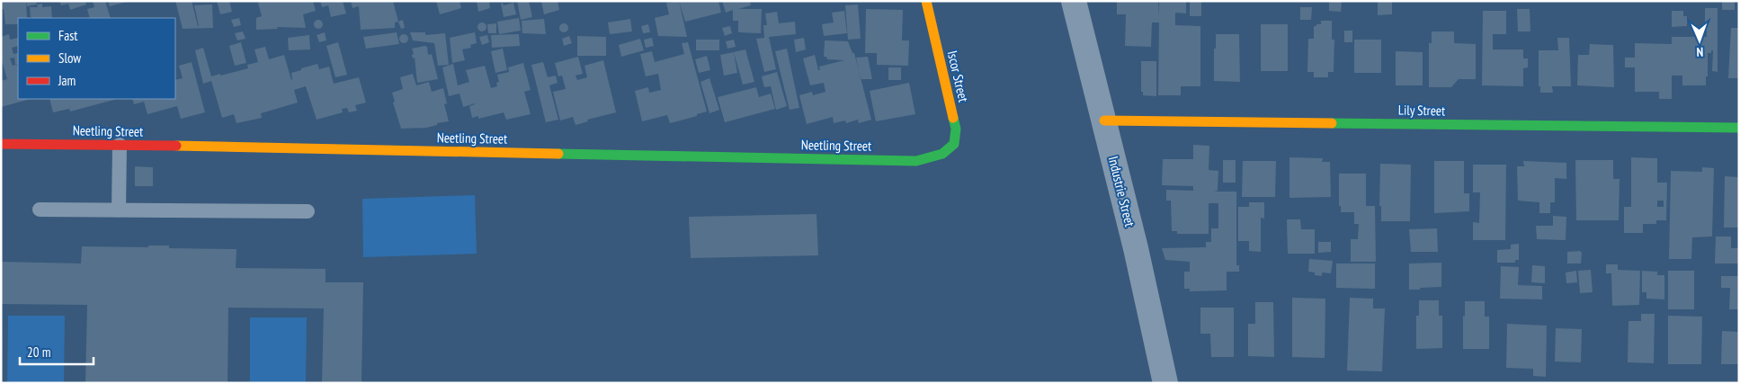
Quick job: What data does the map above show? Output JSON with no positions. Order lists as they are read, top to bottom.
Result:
{
  "streets": {
    "street": [
      "Iscor Street",
      "Lily Street",
      "Neetling Street",
      "Industrie Street"
    ]
  },
  "crossings": [
    ["Iscor Street", "Neetling Street"],
    ["Lily Street", "Industrie Street"]
  ],
  "legend": ["Fast", "Slow", "Jam"],
  "scale_bar": "20 m",
  "north": "bottom"
}
